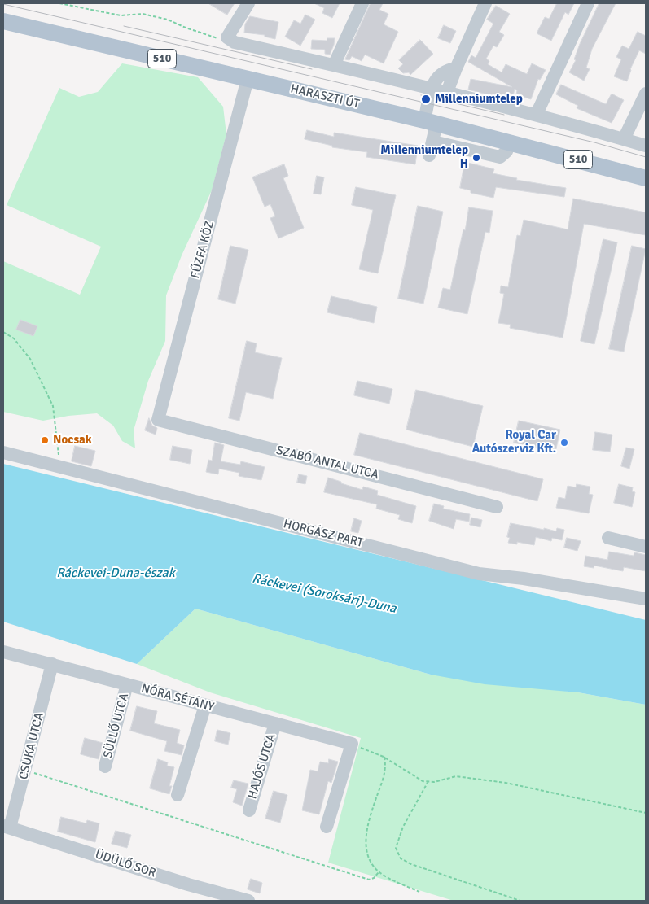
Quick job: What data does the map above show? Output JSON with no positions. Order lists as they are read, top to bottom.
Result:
{
  "streets": {
    "main road": ["510", "HARASZTI ÚT"],
    "street": [
      "FŰZFA KÖZ",
      "SZABÓ ANTAL UTCA",
      "HORGÁSZ PART",
      "NÓRA SÉTÁNY",
      "SÜLLŐ UTCA",
      "CSUKA UTCA",
      "HAJÓS UTCA",
      "ÜDÜLŐ SOR"
    ]
  },
  "crossings": [
    ["HARASZTI ÚT", "FŰZFA KÖZ"],
    ["FŰZFA KÖZ", "SZABÓ ANTAL UTCA"],
    ["NÓRA SÉTÁNY", "SÜLLŐ UTCA"],
    ["NÓRA SÉTÁNY", "CSUKA UTCA"],
    ["NÓRA SÉTÁNY", "HAJÓS UTCA"],
    ["CSUKA UTCA", "ÜDÜLŐ SOR"]
  ],
  "water": ["Ráckevei-Duna-észak", "Ráckevei (Soroksári)-Duna"],
  "places": [
    "Millenniumtelep",
    "Millenniumtelep H",
    "Nocsak",
    "Royal Car Autószerviz Kft."
  ]
}
